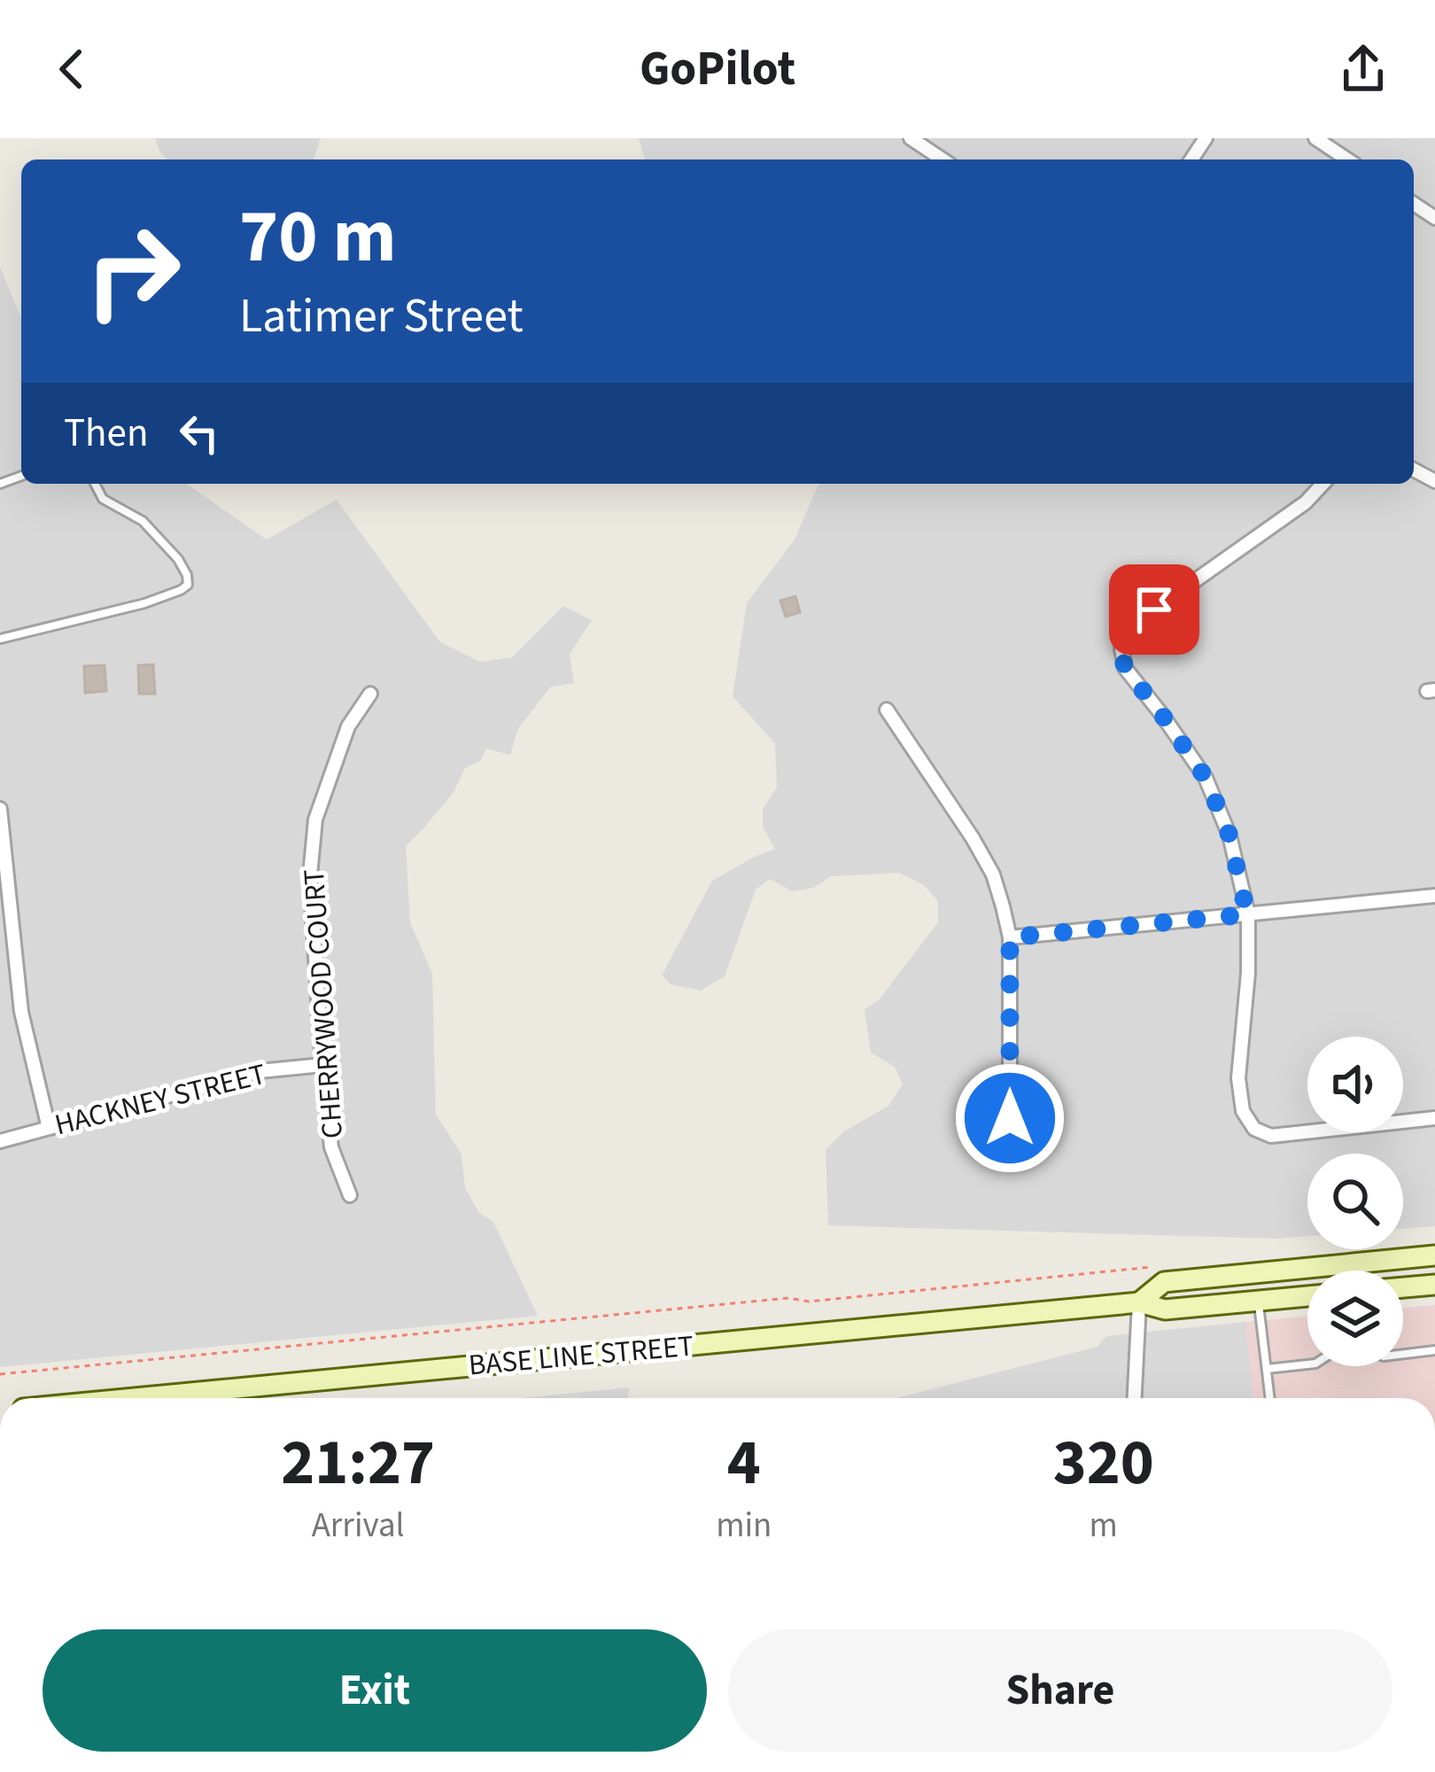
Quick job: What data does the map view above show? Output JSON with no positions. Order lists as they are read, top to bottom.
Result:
{
  "streets": {
    "main road": ["BASE LINE STREET"],
    "street": ["CHERRYWOOD COURT", "HACKNEY STREET"]
  },
  "crossings": [
    ["CHERRYWOOD COURT", "HACKNEY STREET"]
  ],
  "page": {
    "header": "GoPilot",
    "turn": ["70 m", "Latimer Street"],
    "then": "Then",
    "eta": [
      "21:27",
      "Arrival",
      "4",
      "min",
      "320",
      "m"
    ],
    "buttons": ["Exit", "Share"]
  }
}
